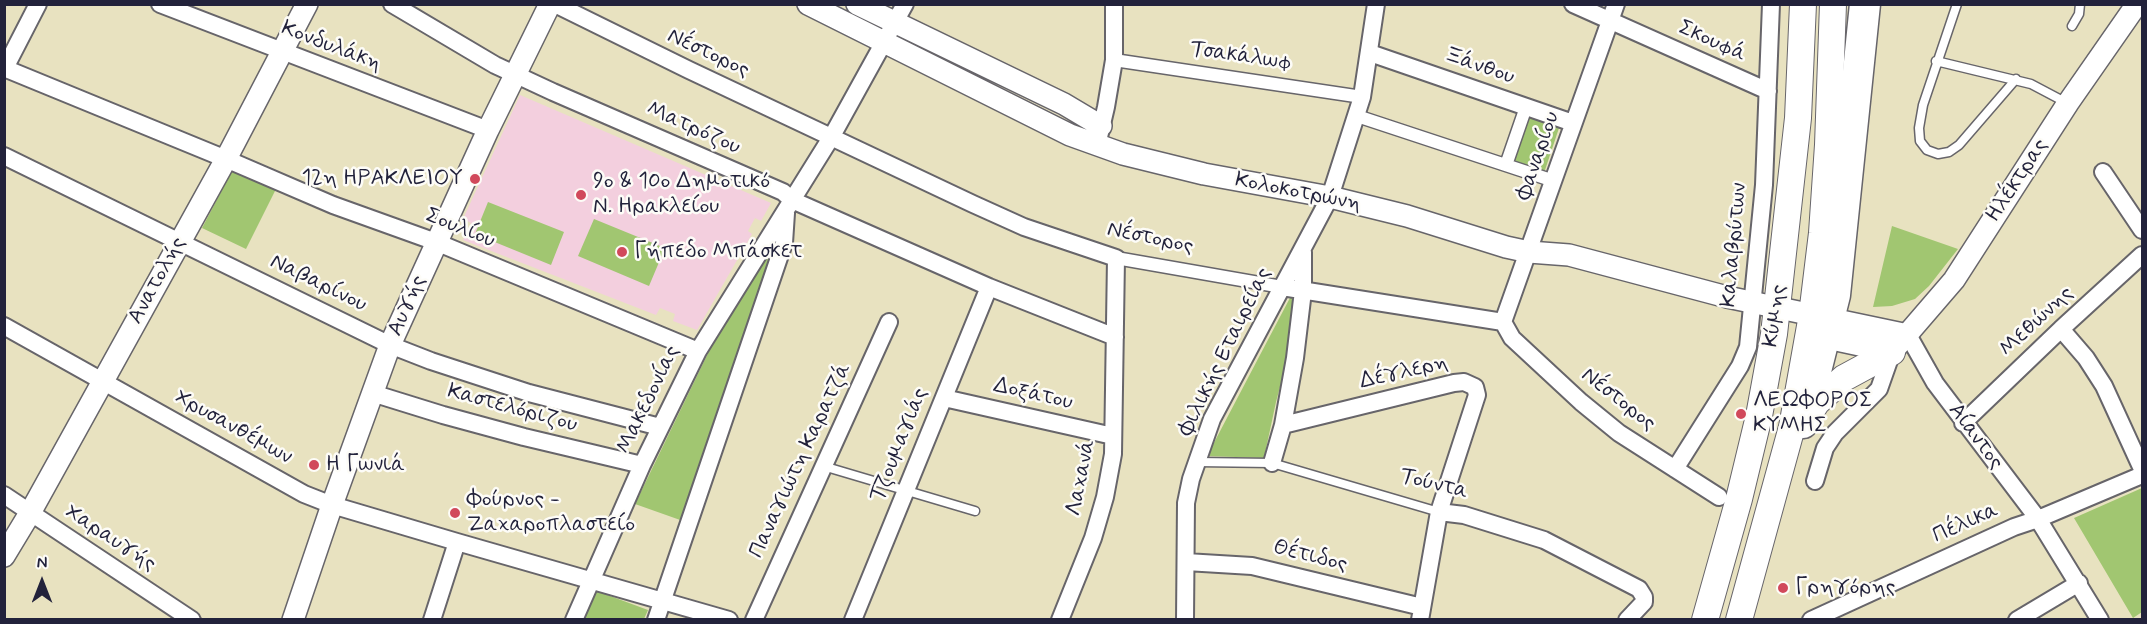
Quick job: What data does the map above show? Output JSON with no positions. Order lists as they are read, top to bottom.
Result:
{
  "streets": {
    "main road": ["Κύμης"],
    "street": [
      "Σκουφά",
      "Κονδυλάκη",
      "Νέστορος",
      "Τσακάλωφ",
      "Ξάνθου",
      "Ματρόζου",
      "Φαναρίου",
      "Ηλέκτρας",
      "Κολοκοτρώνη",
      "Σουλίου",
      "Καλαβρύτων",
      "Ανατολής",
      "Ναβαρίνου",
      "Αυγής",
      "Μεθώνης",
      "Φιλικής Εταιρείας",
      "Δέγλερη",
      "Δοξάτου",
      "Μακεδονίας",
      "Καστελόριζου",
      "Χρυσανθέμων",
      "Αίαντος",
      "Τζουμαγιάς",
      "Παναγιώτη Καρατζά",
      "Λαχανά",
      "Τούντα",
      "Πέλικα",
      "Χαραυγής",
      "Θέτιδος"
    ]
  },
  "crossings": [
    ["Σκουφά", "Φαναρίου"],
    ["Σκουφά", "Καλαβρύτων"],
    ["Κονδυλάκη", "Ανατολής"],
    ["Κονδυλάκη", "Αυγής"],
    ["Νέστορος", "Φαναρίου"],
    ["Νέστορος", "Καλαβρύτων"],
    ["Νέστορος", "Φιλικής Εταιρείας"],
    ["Νέστορος", "Μακεδονίας"],
    ["Νέστορος", "Λαχανά"],
    ["Τσακάλωφ", "Φιλικής Εταιρείας"],
    ["Ξάνθου", "Φαναρίου"],
    ["Ξάνθου", "Φιλικής Εταιρείας"],
    ["Ματρόζου", "Αυγής"],
    ["Ματρόζου", "Μακεδονίας"],
    ["Ματρόζου", "Τζουμαγιάς"],
    ["Ματρόζου", "Λαχανά"],
    ["Φαναρίου", "Κολοκοτρώνη"],
    ["Ηλέκτρας", "Αίαντος"],
    ["Κολοκοτρώνη", "Καλαβρύτων"],
    ["Κολοκοτρώνη", "Κύμης"],
    ["Κολοκοτρώνη", "Φιλικής Εταιρείας"],
    ["Κολοκοτρώνη", "Μακεδονίας"],
    ["Σουλίου", "Ανατολής"],
    ["Σουλίου", "Αυγής"],
    ["Σουλίου", "Μακεδονίας"],
    ["Καλαβρύτων", "Κύμης"],
    ["Ανατολής", "Ναβαρίνου"],
    ["Ανατολής", "Χρυσανθέμων"],
    ["Ανατολής", "Χαραυγής"],
    ["Ναβαρίνου", "Αυγής"],
    ["Ναβαρίνου", "Μακεδονίας"],
    ["Αυγής", "Καστελόριζου"],
    ["Αυγής", "Χρυσανθέμων"],
    ["Μεθώνης", "Αίαντος"],
    ["Φιλικής Εταιρείας", "Δέγλερη"],
    ["Φιλικής Εταιρείας", "Τούντα"],
    ["Φιλικής Εταιρείας", "Θέτιδος"],
    ["Δέγλερη", "Τούντα"],
    ["Δέγλερη", "Θέτιδος"],
    ["Δοξάτου", "Τζουμαγιάς"],
    ["Δοξάτου", "Λαχανά"],
    ["Μακεδονίας", "Καστελόριζου"],
    ["Μακεδονίας", "Χρυσανθέμων"],
    ["Αίαντος", "Πέλικα"]
  ],
  "places": [
    "12η ΗΡΑΚΛΕΙΟΥ",
    "9ο & 10ο Δημοτικό Ν. Ηρακλείου",
    "Γήπεδο Μπάσκετ",
    "ΛΕΩΦΟΡΟΣ ΚΥΜΗΣ",
    "Η Γωνιά",
    "Φούρνος - Ζαχαροπλαστείο",
    "Γρηγόρης"
  ],
  "north": "top"
}
